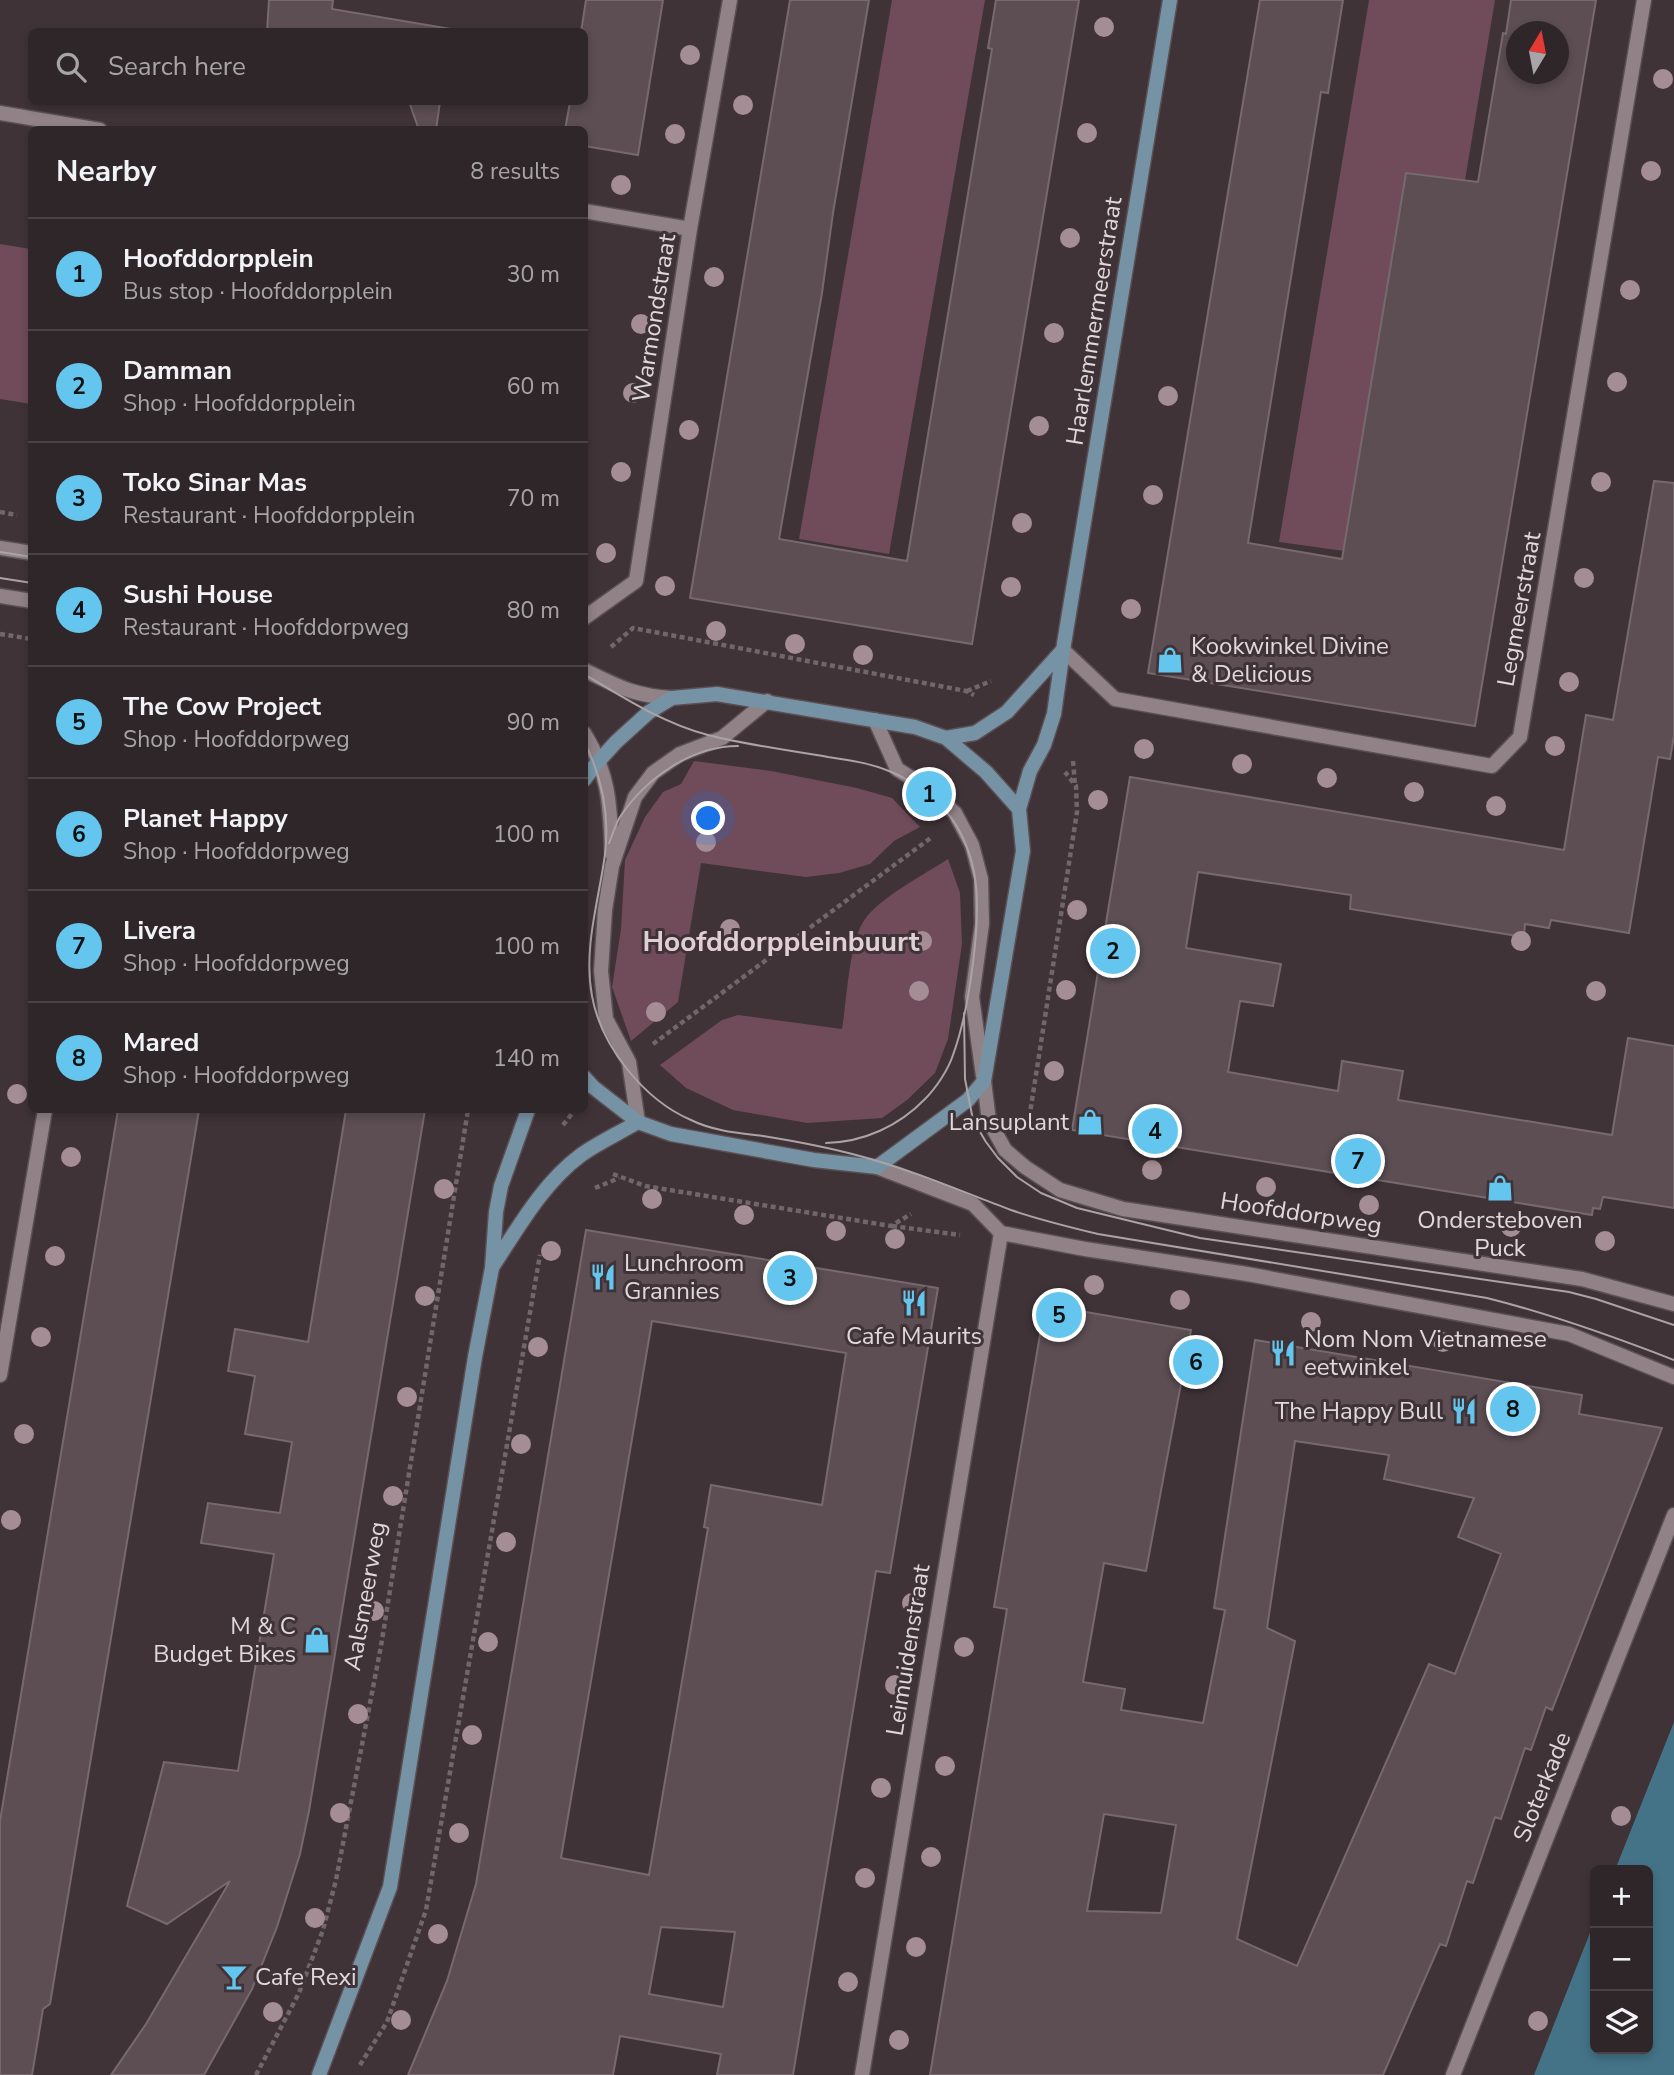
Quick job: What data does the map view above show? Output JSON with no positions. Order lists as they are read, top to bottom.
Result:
{
  "streets": {
    "main road": ["Haarlemmermeerstraat"],
    "street": [
      "Warmondstraat",
      "Legmeerstraat",
      "Hoofddorpweg",
      "Leimuidenstraat",
      "Sloterkade"
    ],
    "path": ["Aalsmeerweg"]
  },
  "crossings": [
    ["Haarlemmermeerstraat", "Legmeerstraat"]
  ],
  "districts": ["Hoofddorppleinbuurt"],
  "places": {
    "shop": [
      "Kookwinkel Divine & Delicious",
      "Lansuplant",
      "Ondersteboven Puck",
      "M & C Budget Bikes"
    ],
    "restaurant": [
      "Lunchroom Grannies",
      "Cafe Maurits",
      "Nom Nom Vietnamese eetwinkel",
      "The Happy Bull"
    ],
    "bar": ["Cafe Rexi"]
  },
  "north": "top",
  "page": {
    "search": "Search here",
    "heading": ["Nearby", "8 results"],
    "list": [
      {
        "mark": "1",
        "name": "Hoofddorpplein",
        "note": "Bus stop · Hoofddorpplein",
        "value": "30 m"
      },
      {
        "mark": "2",
        "name": "Damman",
        "note": "Shop · Hoofddorpplein",
        "value": "60 m"
      },
      {
        "mark": "3",
        "name": "Toko Sinar Mas",
        "note": "Restaurant · Hoofddorpplein",
        "value": "70 m"
      },
      {
        "mark": "4",
        "name": "Sushi House",
        "note": "Restaurant · Hoofddorpweg",
        "value": "80 m"
      },
      {
        "mark": "5",
        "name": "The Cow Project",
        "note": "Shop · Hoofddorpweg",
        "value": "90 m"
      },
      {
        "mark": "6",
        "name": "Planet Happy",
        "note": "Shop · Hoofddorpweg",
        "value": "100 m"
      },
      {
        "mark": "7",
        "name": "Livera",
        "note": "Shop · Hoofddorpweg",
        "value": "100 m"
      },
      {
        "mark": "8",
        "name": "Mared",
        "note": "Shop · Hoofddorpweg",
        "value": "140 m"
      }
    ],
    "pins": [
      "1",
      "2",
      "4",
      "7",
      "3",
      "5",
      "6",
      "8"
    ],
    "map_buttons": ["+", "−"]
  }
}
